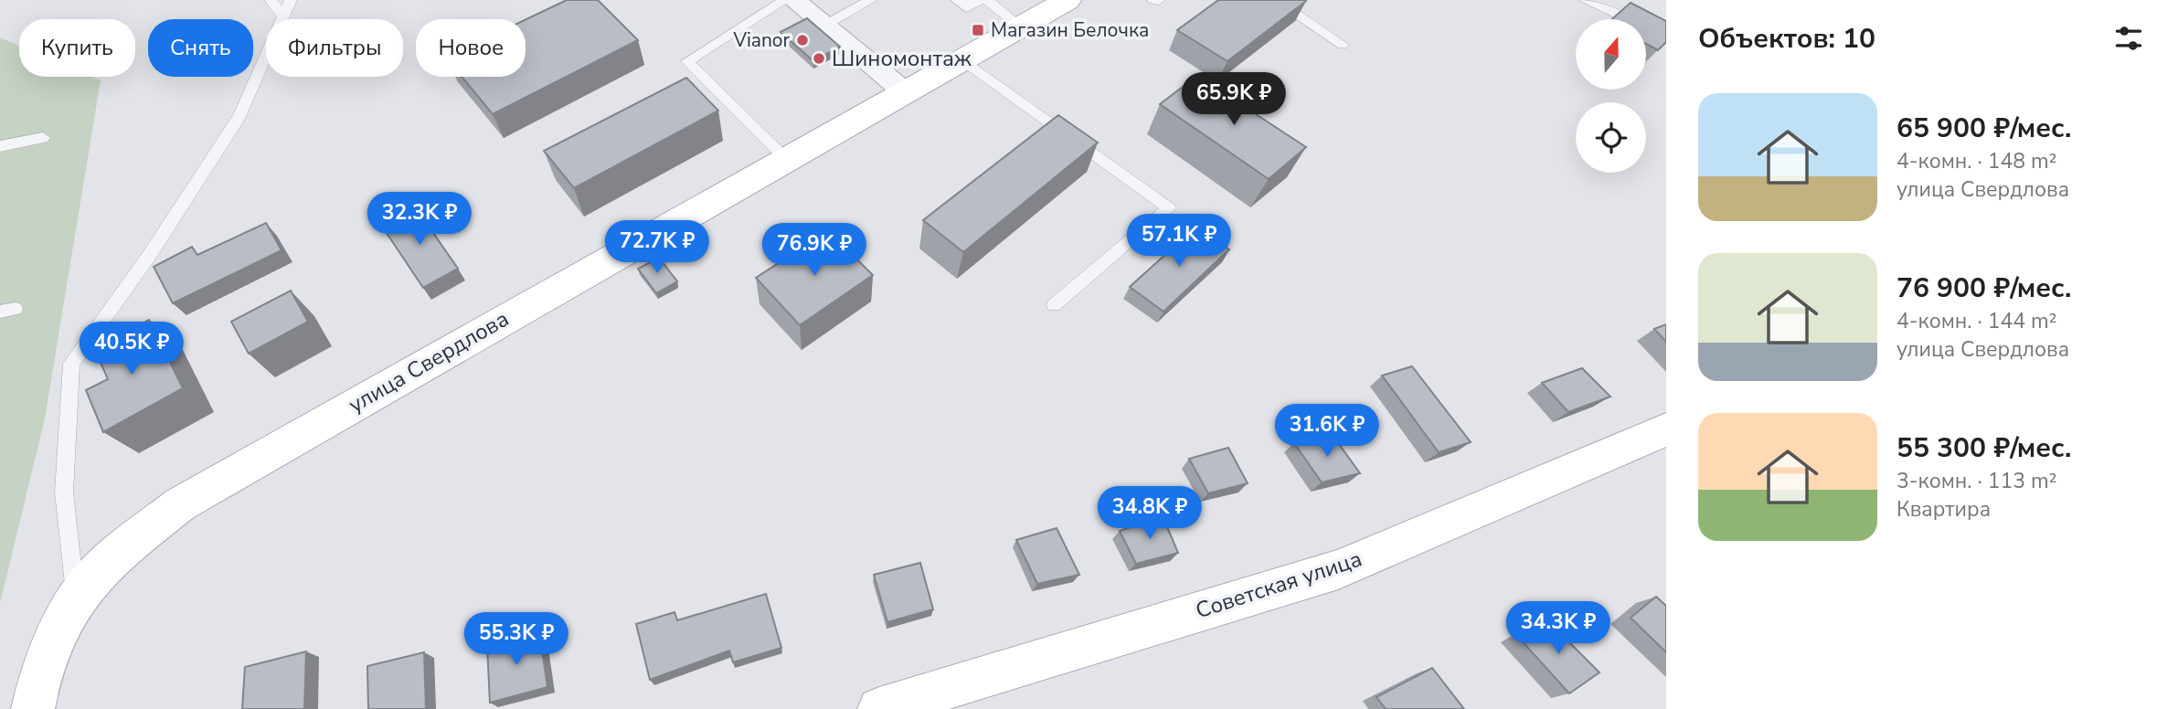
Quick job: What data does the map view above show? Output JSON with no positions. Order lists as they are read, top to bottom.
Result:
{
  "streets": {
    "main road": ["улица Свердлова", "Советская улица"]
  },
  "places": {
    "transit": ["Магазин Белочка"],
    "other": ["Vianor", "Шиномонтаж"]
  },
  "north": "top",
  "page": {
    "heading": "Объектов: 10",
    "chip": [
      "Купить",
      "Снять",
      "Фильтры",
      "Новое"
    ],
    "price": [
      "65.9K ₽",
      "32.3K ₽",
      "57.1K ₽",
      "72.7K ₽",
      "76.9K ₽",
      "40.5K ₽",
      "31.6K ₽",
      "34.8K ₽",
      "34.3K ₽",
      "55.3K ₽"
    ],
    "list": [
      {
        "name": "65 900 ₽/мес.",
        "note": "4-комн. · 148 m² · улица Свердлова"
      },
      {
        "name": "76 900 ₽/мес.",
        "note": "4-комн. · 144 m² · улица Свердлова"
      },
      {
        "name": "55 300 ₽/мес.",
        "note": "3-комн. · 113 m² · Квартира"
      }
    ]
  }
}
